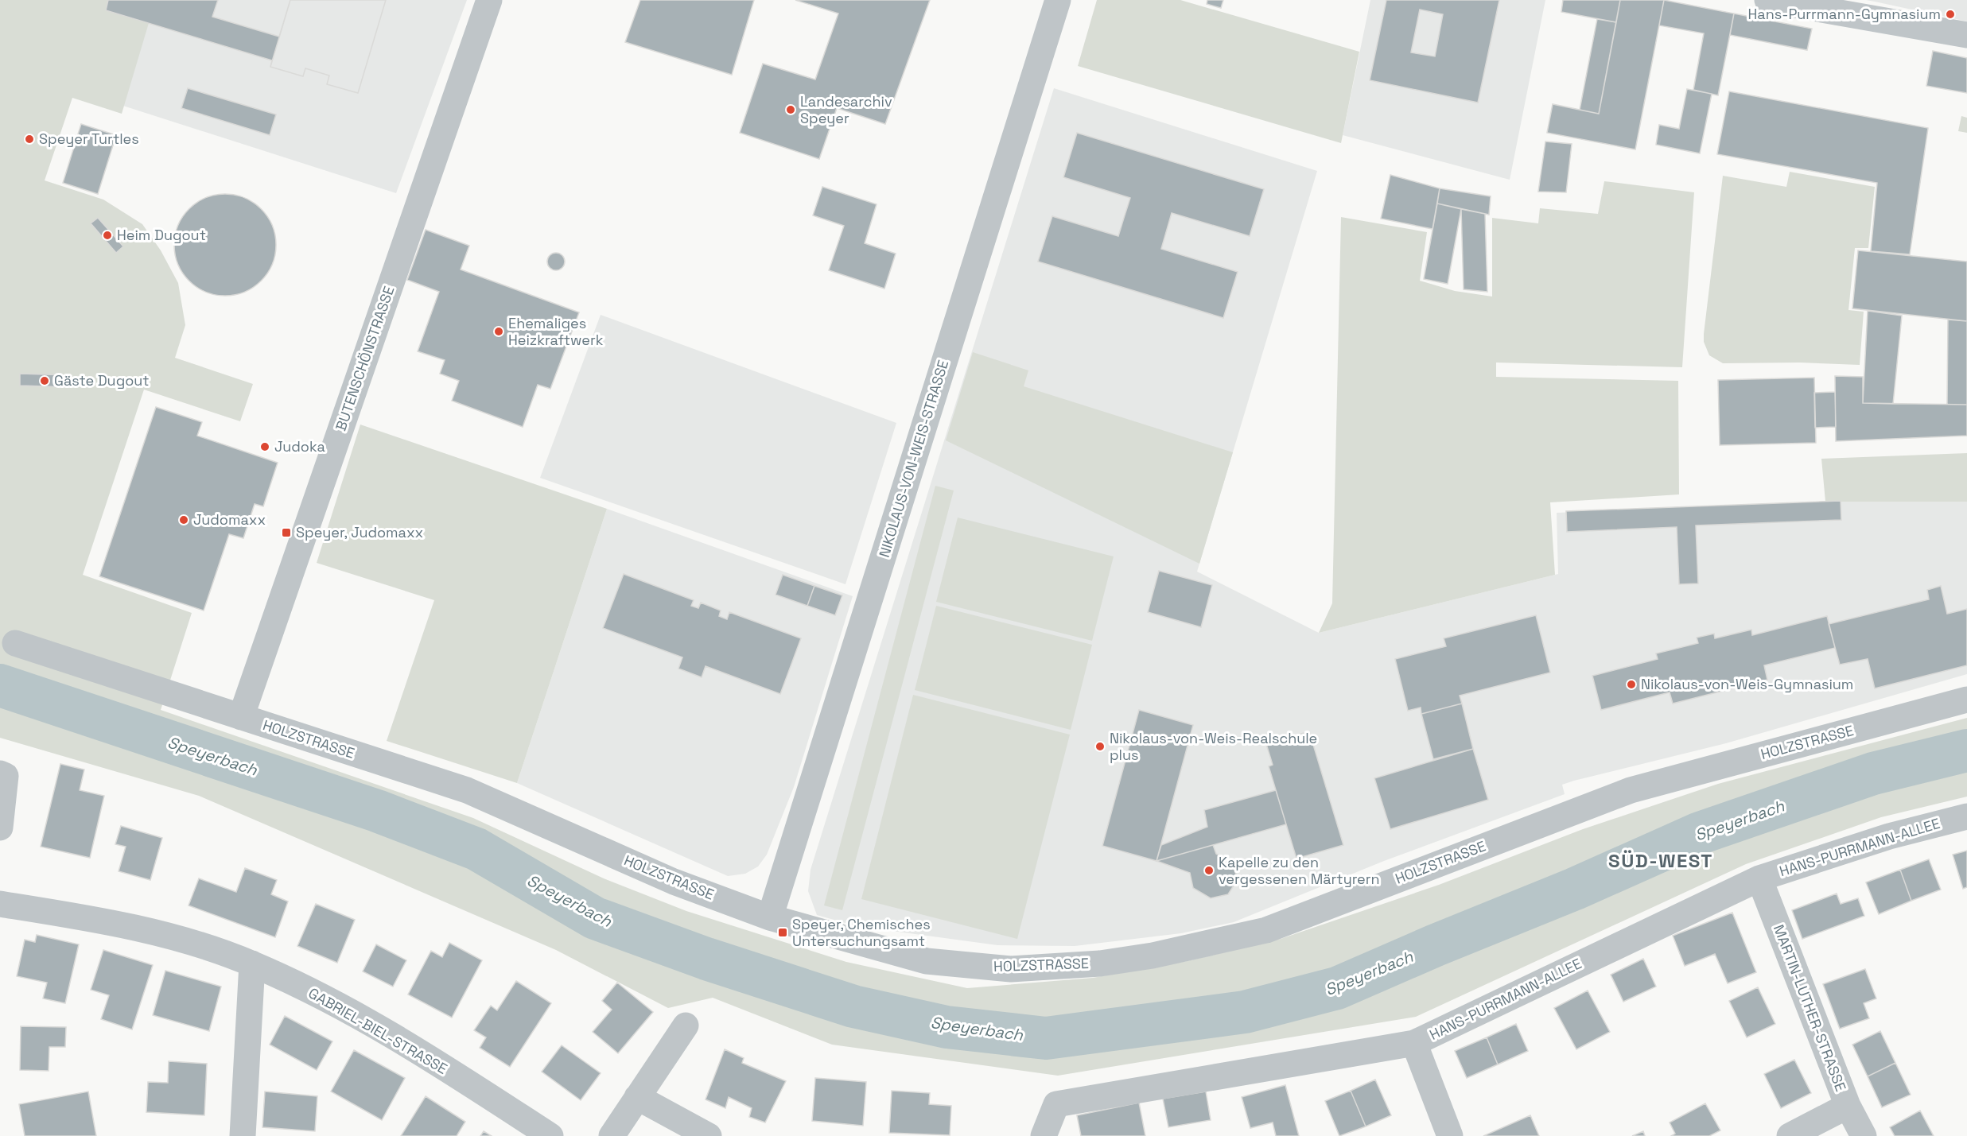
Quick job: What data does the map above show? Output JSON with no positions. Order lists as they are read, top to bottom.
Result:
{
  "streets": {
    "street": [
      "BUTENSCHÖNSTRASSE",
      "NIKOLAUS-VON-WEIS-STRASSE",
      "HOLZSTRASSE",
      "HANS-PURRMANN-ALLEE",
      "MARTIN-LUTHER-STRASSE",
      "GABRIEL-BIEL-STRASSE"
    ]
  },
  "crossings": [
    ["BUTENSCHÖNSTRASSE", "HOLZSTRASSE"],
    ["NIKOLAUS-VON-WEIS-STRASSE", "HOLZSTRASSE"],
    ["HANS-PURRMANN-ALLEE", "MARTIN-LUTHER-STRASSE"]
  ],
  "districts": ["SÜD-WEST"],
  "water": ["Speyerbach"],
  "places": {
    "other": [
      "Hans-Purrmann-Gymnasium",
      "Landesarchiv Speyer",
      "Speyer Turtles",
      "Heim Dugout",
      "Ehemaliges Heizkraftwerk",
      "Gäste Dugout",
      "Judoka",
      "Judomaxx",
      "Nikolaus-von-Weis-Gymnasium",
      "Nikolaus-von-Weis-Realschule plus",
      "Kapelle zu den vergessenen Märtyrern"
    ],
    "transit": ["Speyer, Judomaxx", "Speyer, Chemisches Untersuchungsamt"]
  }
}
